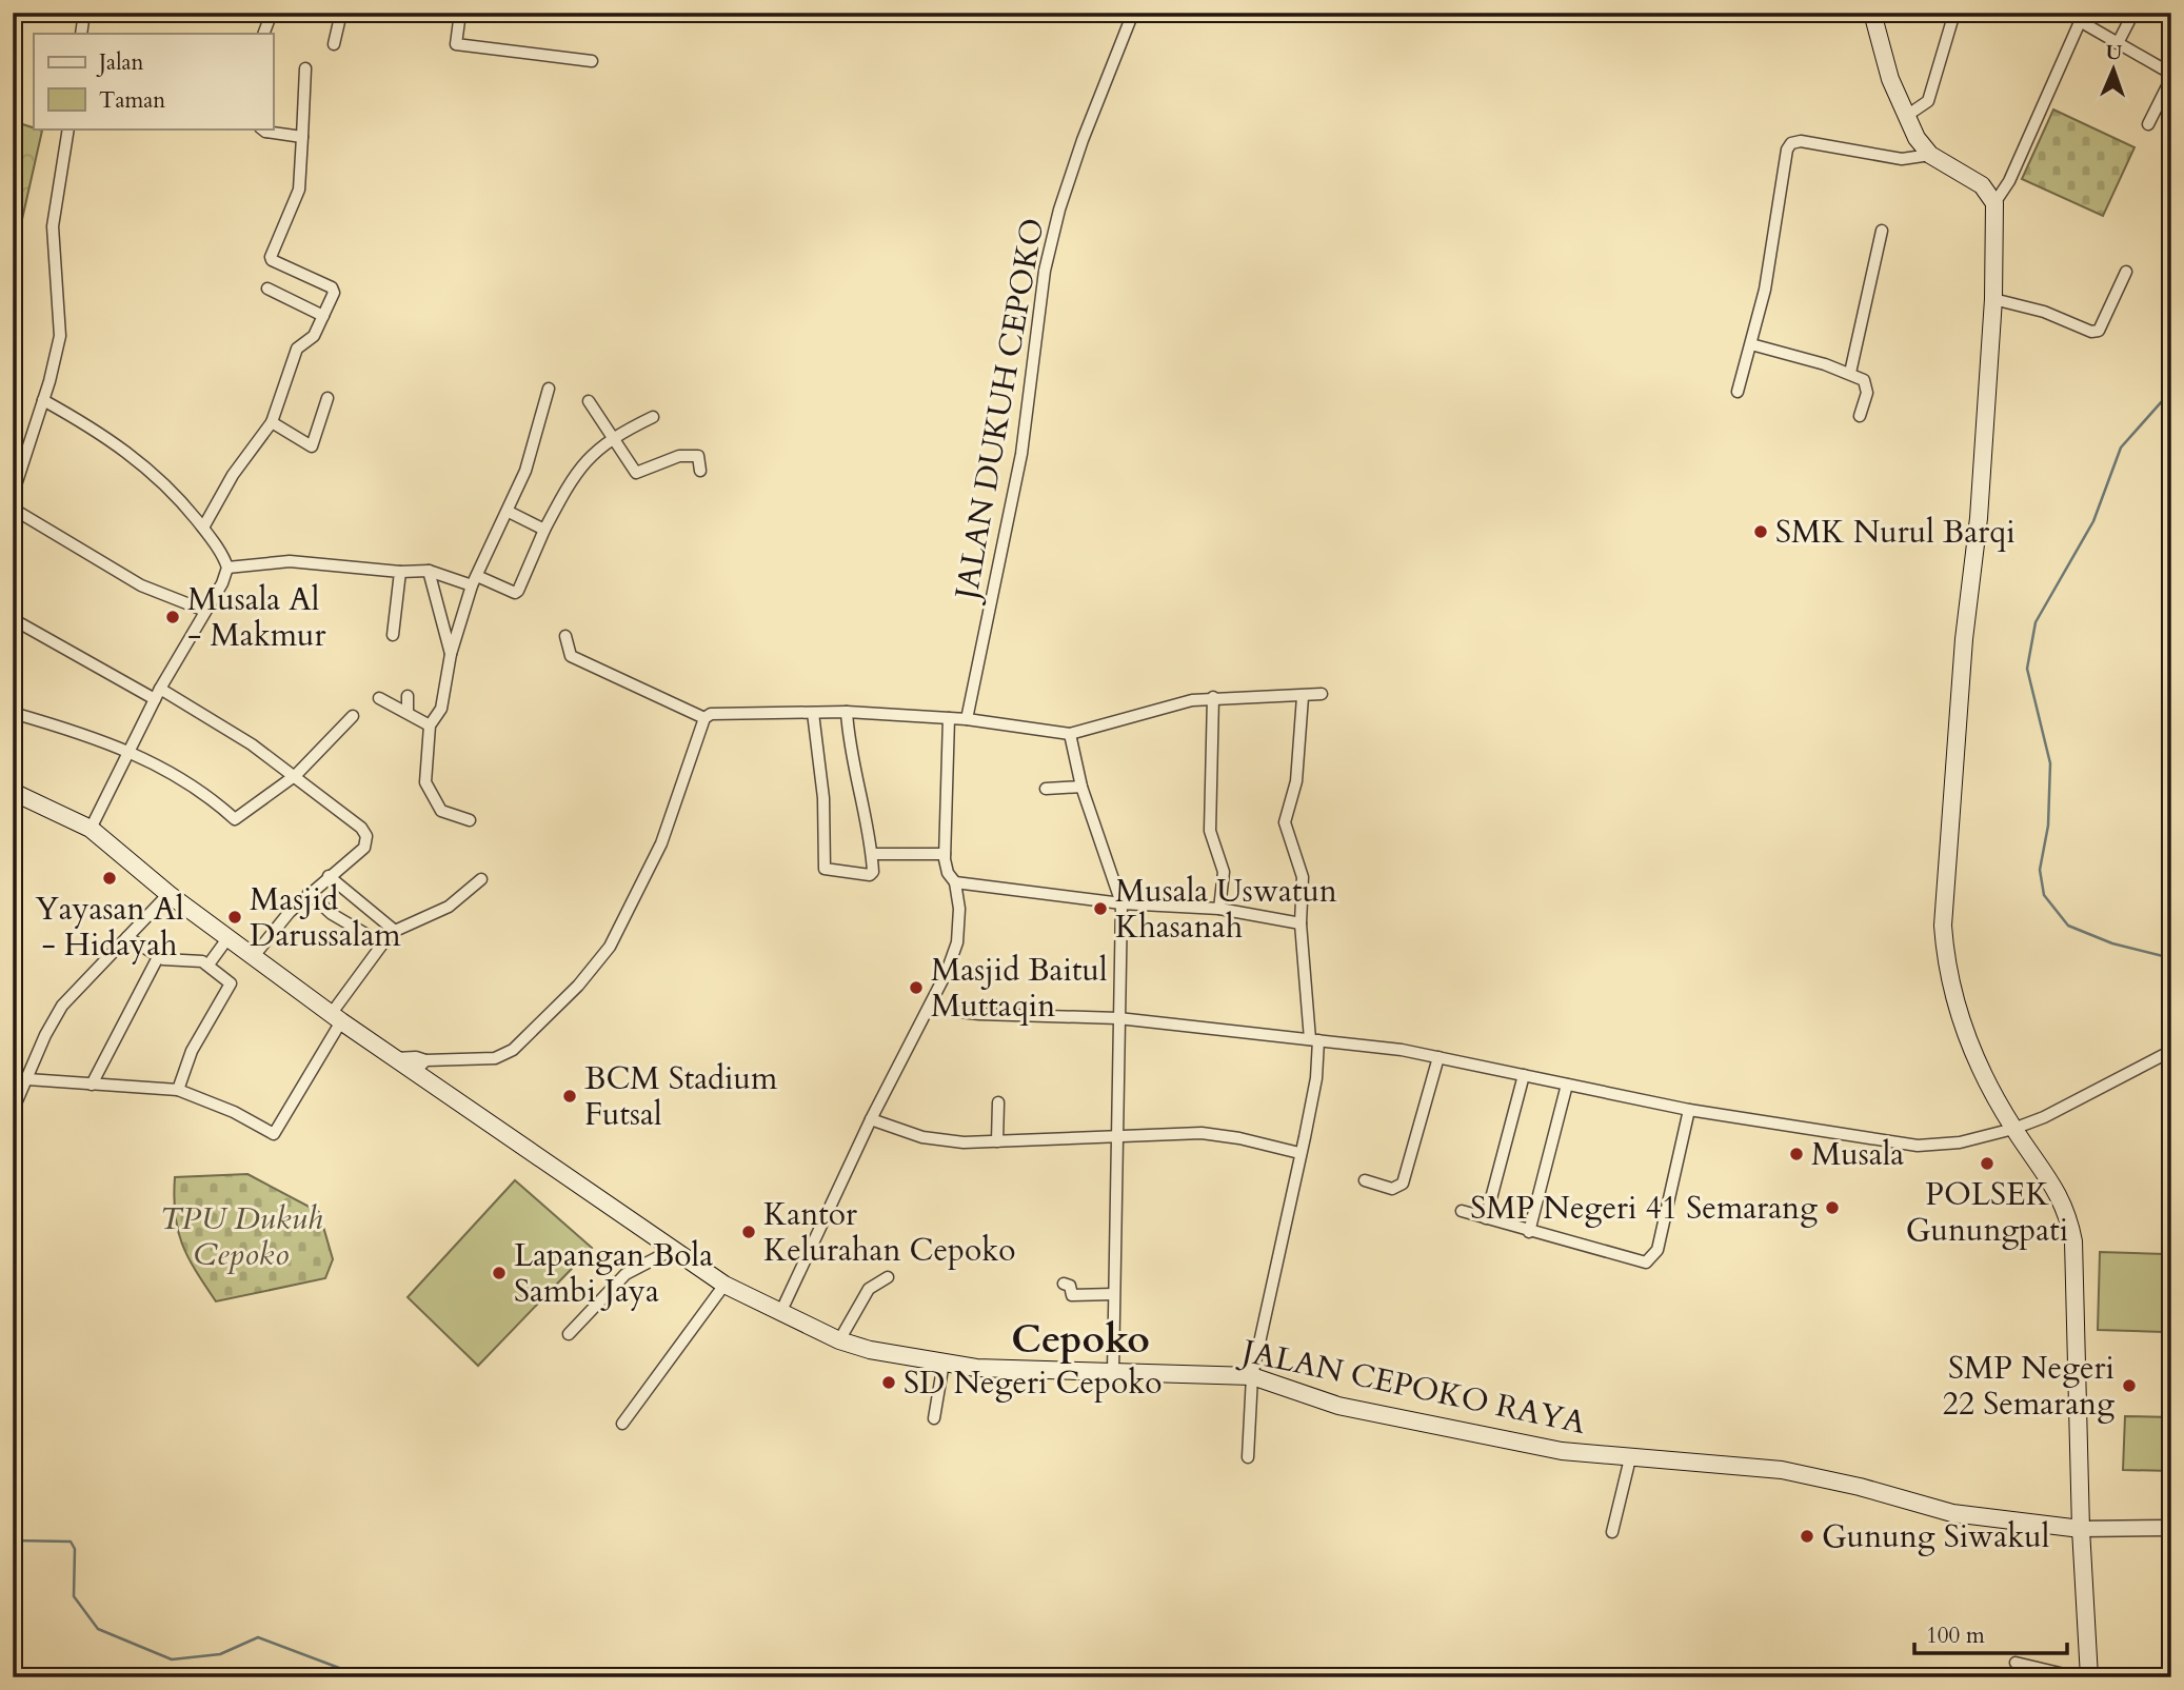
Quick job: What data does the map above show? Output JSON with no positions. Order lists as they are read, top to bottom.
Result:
{
  "streets": {
    "main road": ["JALAN CEPOKO RAYA"],
    "street": ["JALAN DUKUH CEPOKO"]
  },
  "districts": ["Cepoko"],
  "parks": ["TPU Dukuh Cepoko"],
  "places": [
    "SMK Nurul Barqi",
    "Musala Al - Makmur",
    "Yayasan Al - Hidayah",
    "Musala Uswatun Khasanah",
    "Masjid Darussalam",
    "Masjid Baitul Muttaqin",
    "BCM Stadium Futsal",
    "Musala",
    "POLSEK Gunungpati",
    "SMP Negeri 41 Semarang",
    "Kantor Kelurahan Cepoko",
    "Lapangan Bola Sambi Jaya",
    "SD Negeri Cepoko",
    "SMP Negeri 22 Semarang",
    "Gunung Siwakul"
  ],
  "legend": ["Jalan", "Taman"],
  "scale_bar": "100 m",
  "north": "top"
}
